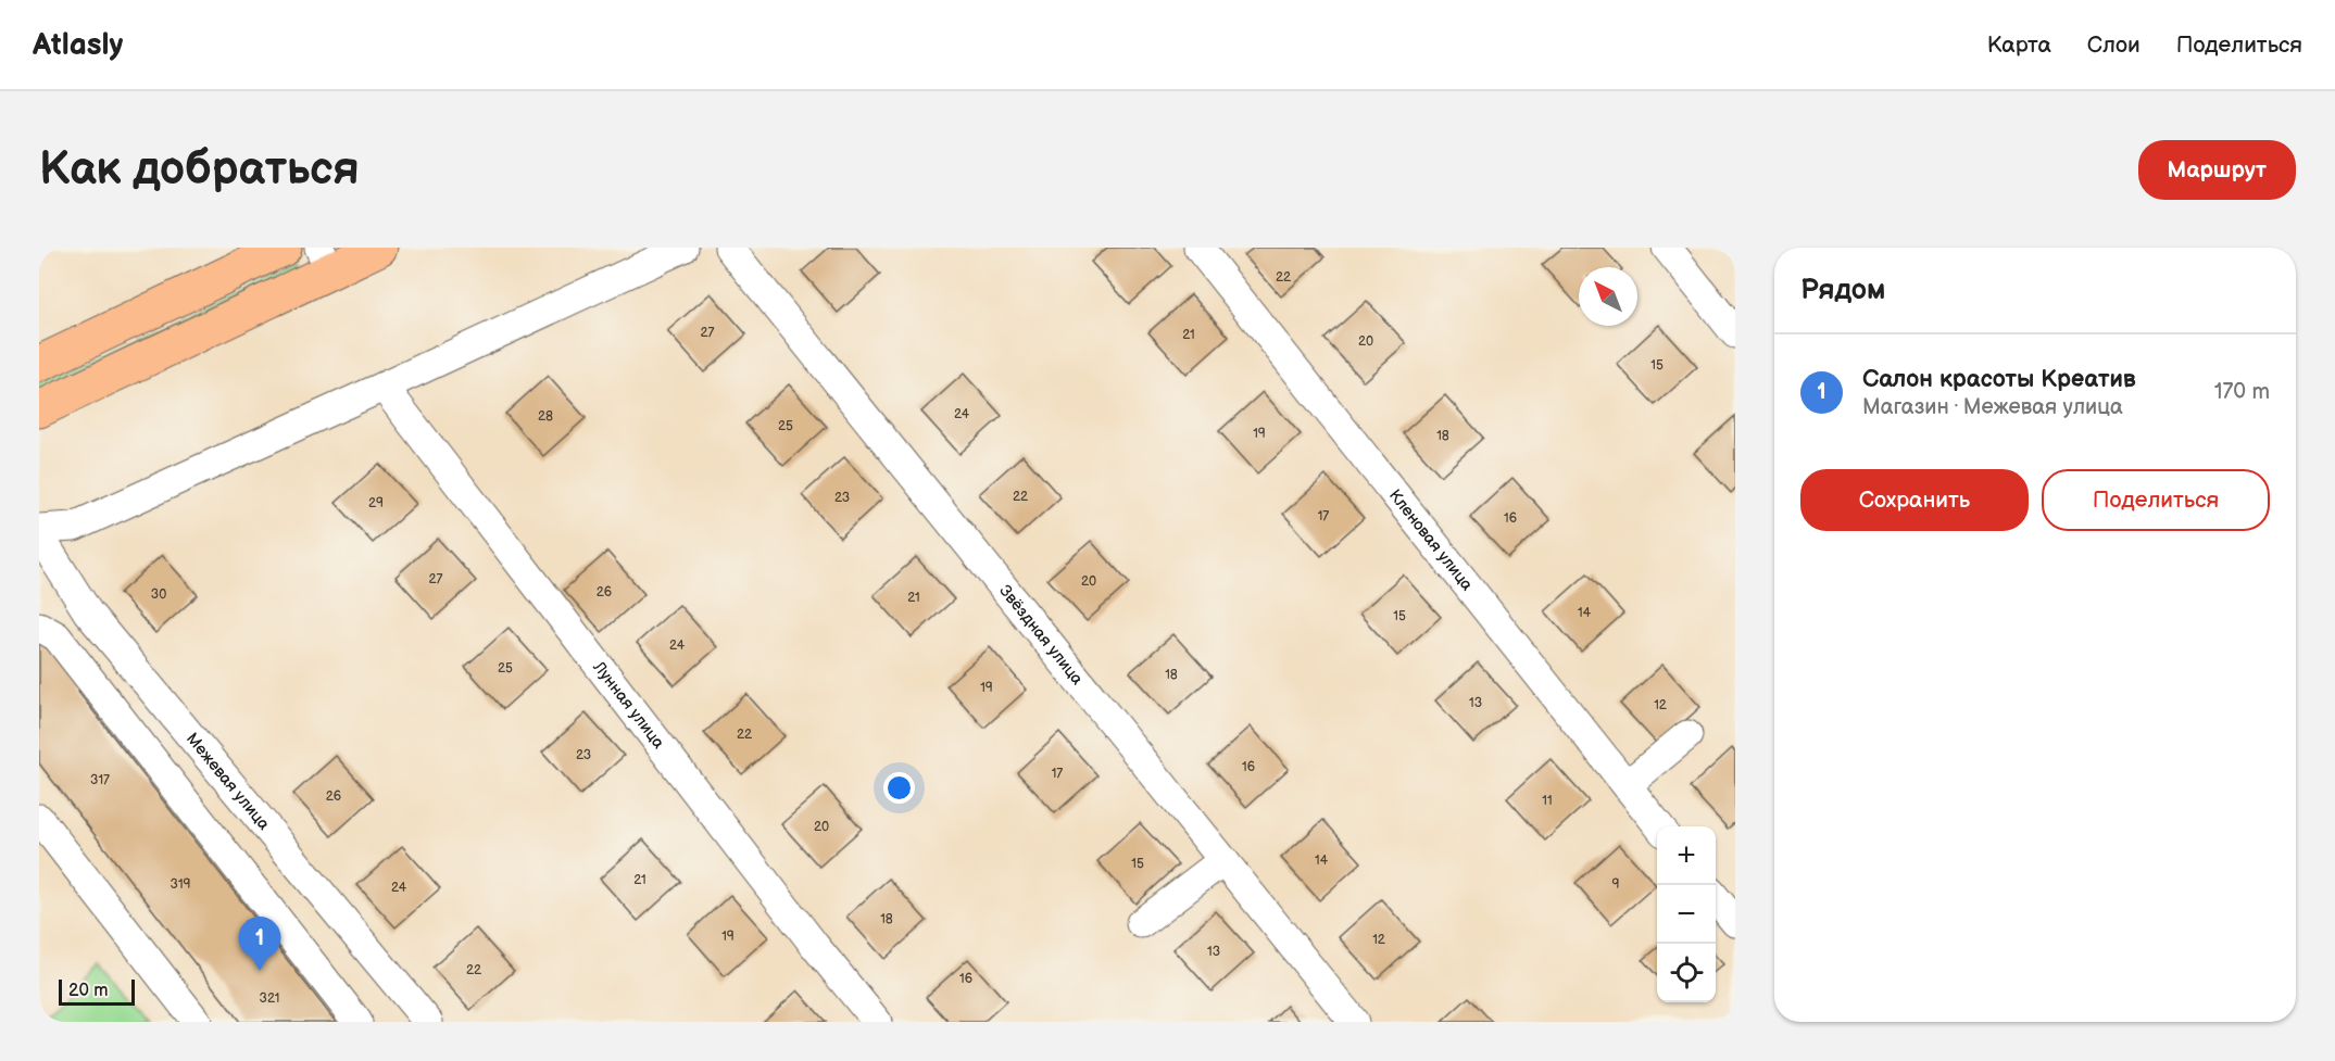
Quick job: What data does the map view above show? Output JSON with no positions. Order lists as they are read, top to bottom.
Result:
{
  "streets": {
    "street": [
      "Кленовая улица",
      "Звёздная улица",
      "Лунная улица",
      "Межевая улица"
    ]
  },
  "house_numbers": [
    "22",
    "27",
    "21",
    "20",
    "15",
    "24",
    "28",
    "25",
    "19",
    "18",
    "22",
    "23",
    "29",
    "17",
    "16",
    "27",
    "20",
    "26",
    "30",
    "21",
    "14",
    "15",
    "24",
    "25",
    "18",
    "19",
    "13",
    "12",
    "22",
    "23",
    "16",
    "17",
    "317",
    "26",
    "11",
    "20",
    "14",
    "15",
    "21",
    "319",
    "9",
    "24",
    "18",
    "19",
    "12",
    "13",
    "22",
    "16",
    "321"
  ],
  "scale_bar": "20 m",
  "north": "top left",
  "page": {
    "header": "Atlasly",
    "nav": ["Карта", "Слои", "Поделиться"],
    "buttons": [
      "Маршрут",
      ["Сохранить", "Поделиться"]
    ],
    "title": "Как добраться",
    "heading": "Рядом",
    "list": [
      {
        "mark": "1",
        "name": "Салон красоты Креатив",
        "note": "Магазин · Межевая улица",
        "value": "170 m"
      }
    ],
    "map_buttons": ["+", "−"],
    "pins": "1",
    "scale": "20 m"
  }
}
